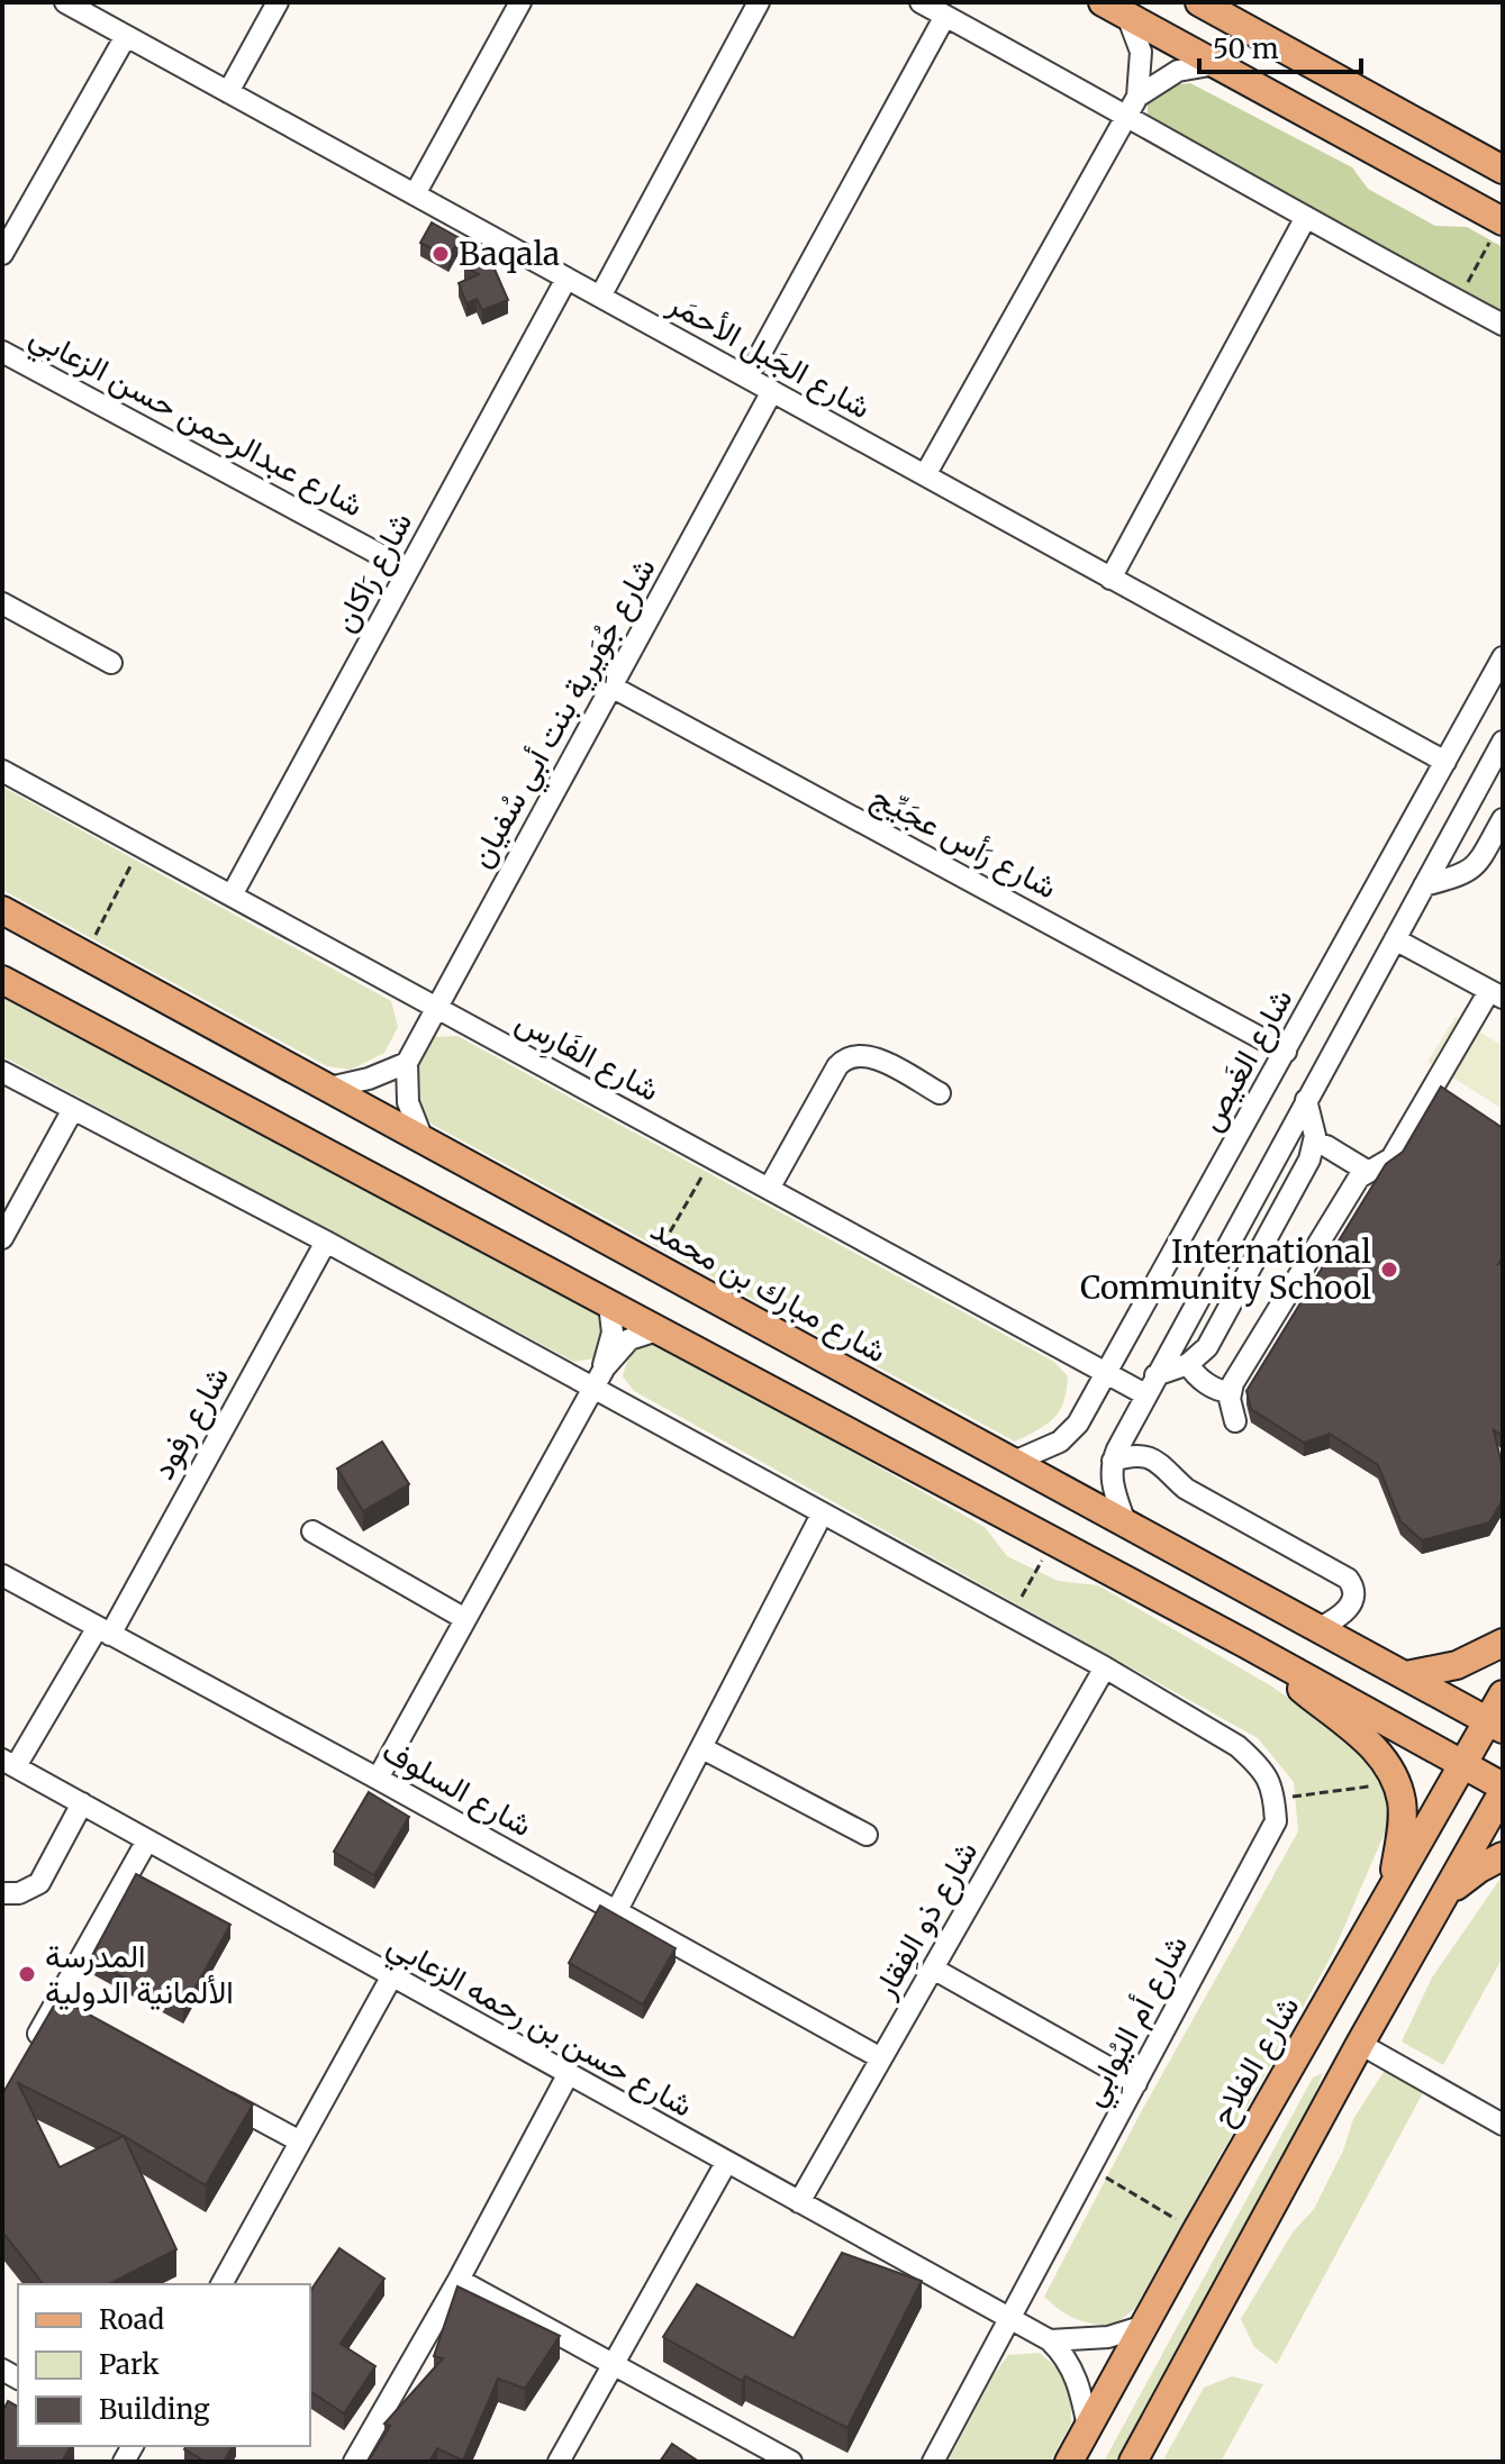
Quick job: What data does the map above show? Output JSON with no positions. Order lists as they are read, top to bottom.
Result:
{
  "streets": {
    "main road": ["شارع مبارك بن محمد", "شارع الفلاح"],
    "street": [
      "شارع الجَبل الأحمَر",
      "شارع عبدالرحمن حسن الزعابي",
      "شارع رَاكان",
      "شارع جُوَيرِية بنت أبي سُفيان",
      "شارع رَأس عجَيِّج",
      "شارع الفَارِس",
      "شارع الغَيص",
      "شارع رفود",
      "شارع السلوف",
      "شارع ذو الفِقار",
      "شارع أم اليُوابِي",
      "شارع حسن بن رحمه الزعابي"
    ]
  },
  "crossings": [
    ["شارع الجَبل الأحمَر", "شارع رَاكان"],
    ["شارع الجَبل الأحمَر", "شارع جُوَيرِية بنت أبي سُفيان"],
    ["شارع الجَبل الأحمَر", "شارع الغَيص"],
    ["شارع عبدالرحمن حسن الزعابي", "شارع رَاكان"],
    ["شارع رَاكان", "شارع الفَارِس"],
    ["شارع جُوَيرِية بنت أبي سُفيان", "شارع رَأس عجَيِّج"],
    ["شارع جُوَيرِية بنت أبي سُفيان", "شارع الفَارِس"],
    ["شارع رَأس عجَيِّج", "شارع الغَيص"],
    ["شارع الفَارِس", "شارع الغَيص"],
    ["شارع الغَيص", "شارع مبارك بن محمد"],
    ["شارع مبارك بن محمد", "شارع الفلاح"],
    ["شارع رفود", "شارع السلوف"],
    ["شارع رفود", "شارع حسن بن رحمه الزعابي"],
    ["شارع السلوف", "شارع ذو الفِقار"],
    ["شارع ذو الفِقار", "شارع حسن بن رحمه الزعابي"],
    ["شارع أم اليُوابِي", "شارع حسن بن رحمه الزعابي"],
    ["شارع حسن بن رحمه الزعابي", "شارع الفلاح"]
  ],
  "places": ["Baqala", "International Community School", "المدرسة الألمانية الدولية"],
  "legend": ["Road", "Park", "Building"],
  "scale_bar": "50 m"
}
